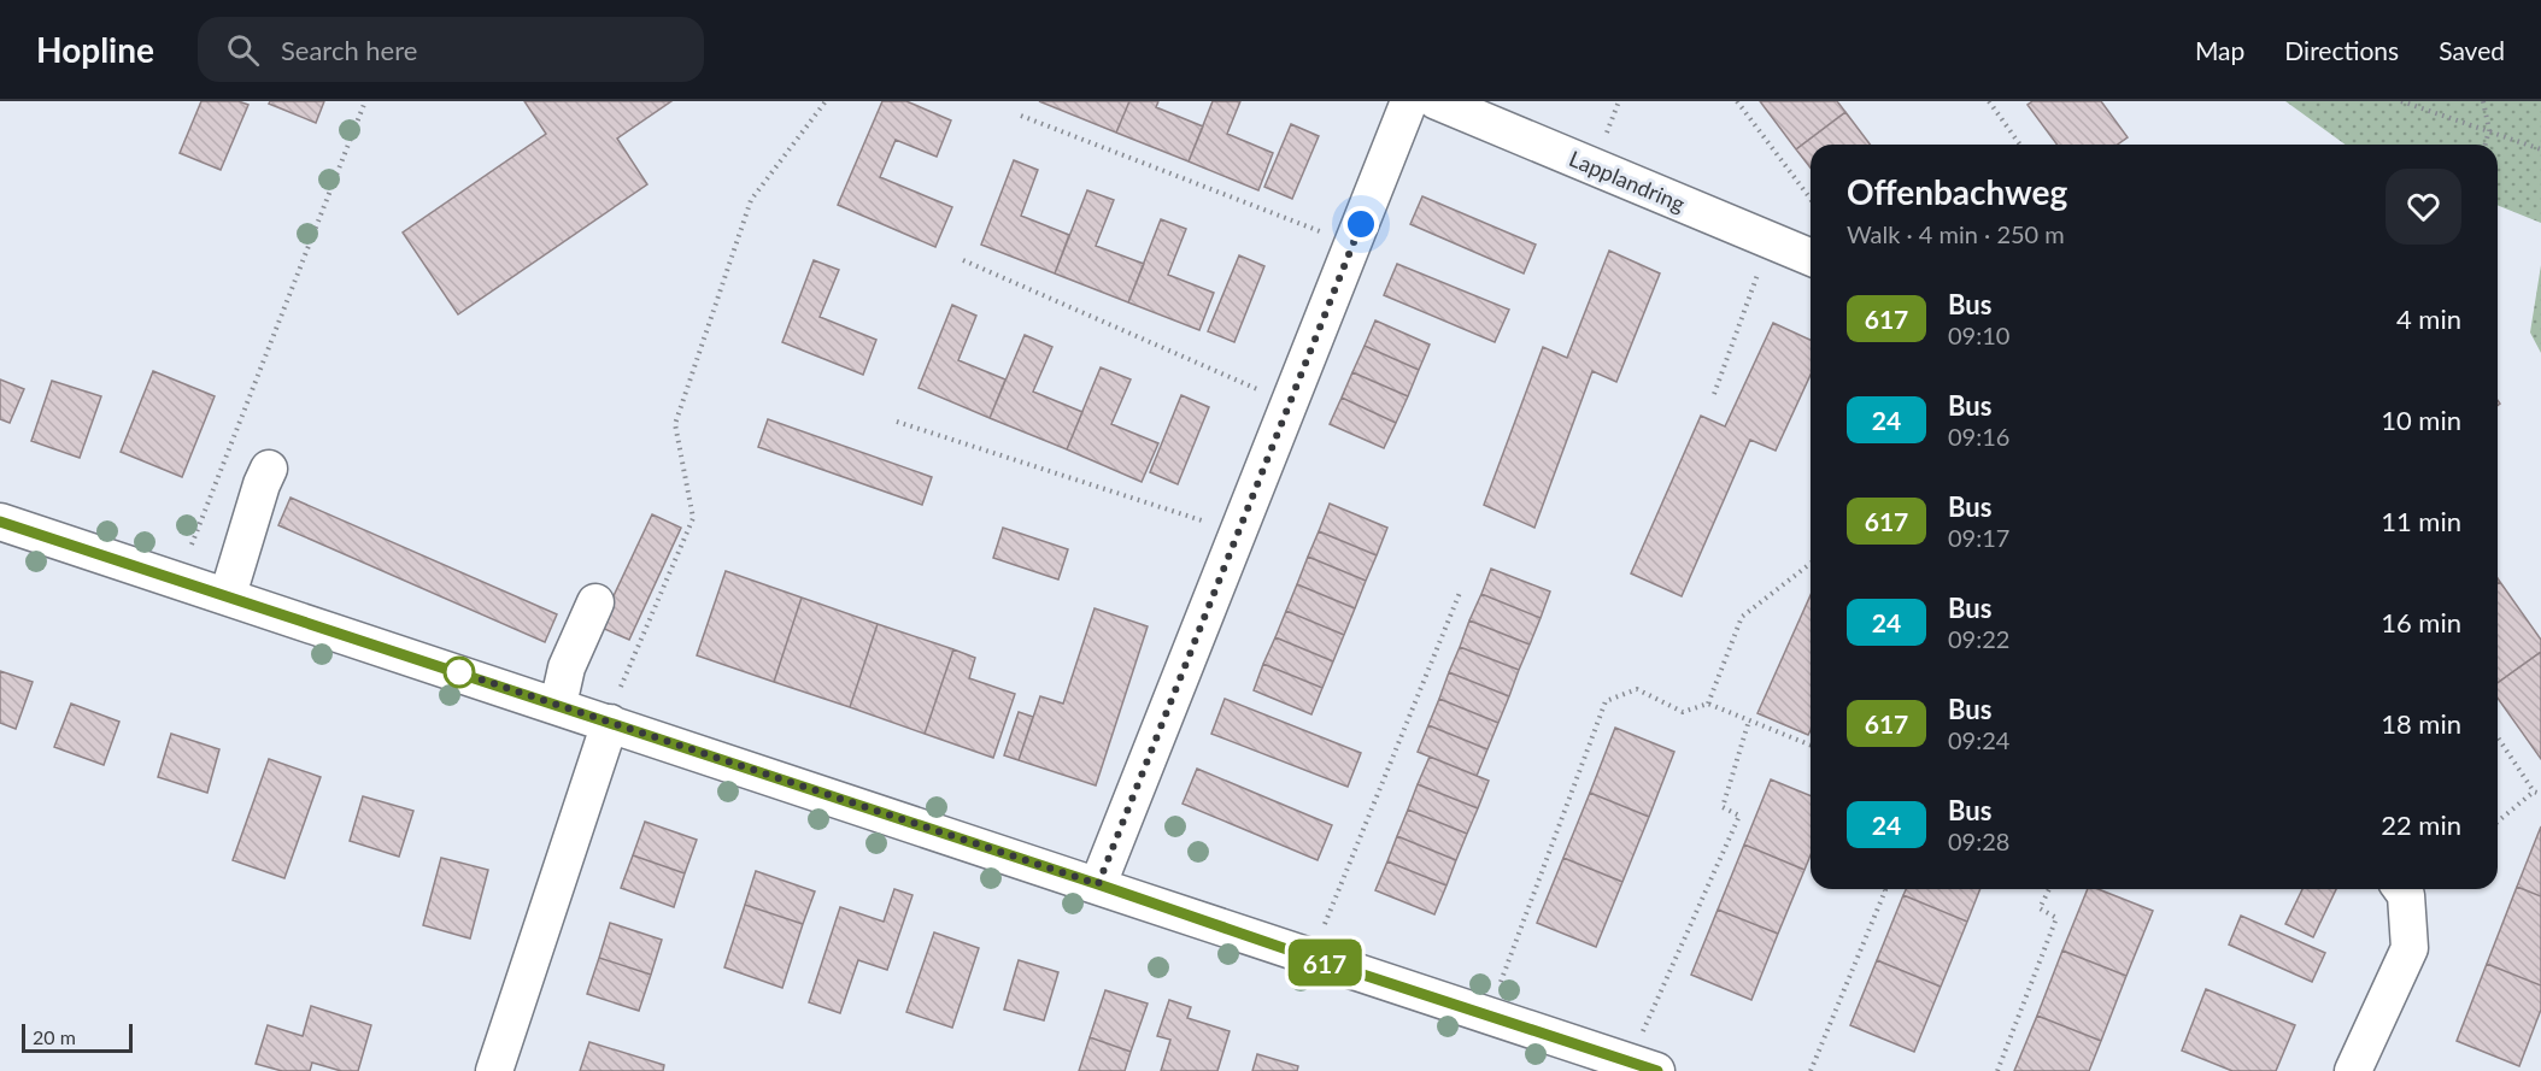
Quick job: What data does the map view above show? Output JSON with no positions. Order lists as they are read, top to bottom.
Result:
{
  "streets": {
    "street": ["Lapplandring"]
  },
  "lines": ["bus line 617"],
  "scale_bar": "20 m",
  "page": {
    "header": "Hopline",
    "search": "Search here",
    "nav": ["Map", "Directions", "Saved"],
    "on_map": "617",
    "heading": ["Offenbachweg", "Walk · 4 min · 250 m"],
    "list": [
      {
        "mark": "617",
        "name": "Bus",
        "note": "09:10",
        "value": "4 min"
      },
      {
        "mark": "24",
        "name": "Bus",
        "note": "09:16",
        "value": "10 min"
      },
      {
        "mark": "617",
        "name": "Bus",
        "note": "09:17",
        "value": "11 min"
      },
      {
        "mark": "24",
        "name": "Bus",
        "note": "09:22",
        "value": "16 min"
      },
      {
        "mark": "617",
        "name": "Bus",
        "note": "09:24",
        "value": "18 min"
      },
      {
        "mark": "24",
        "name": "Bus",
        "note": "09:28",
        "value": "22 min"
      }
    ],
    "scale": "20 m"
  }
}
